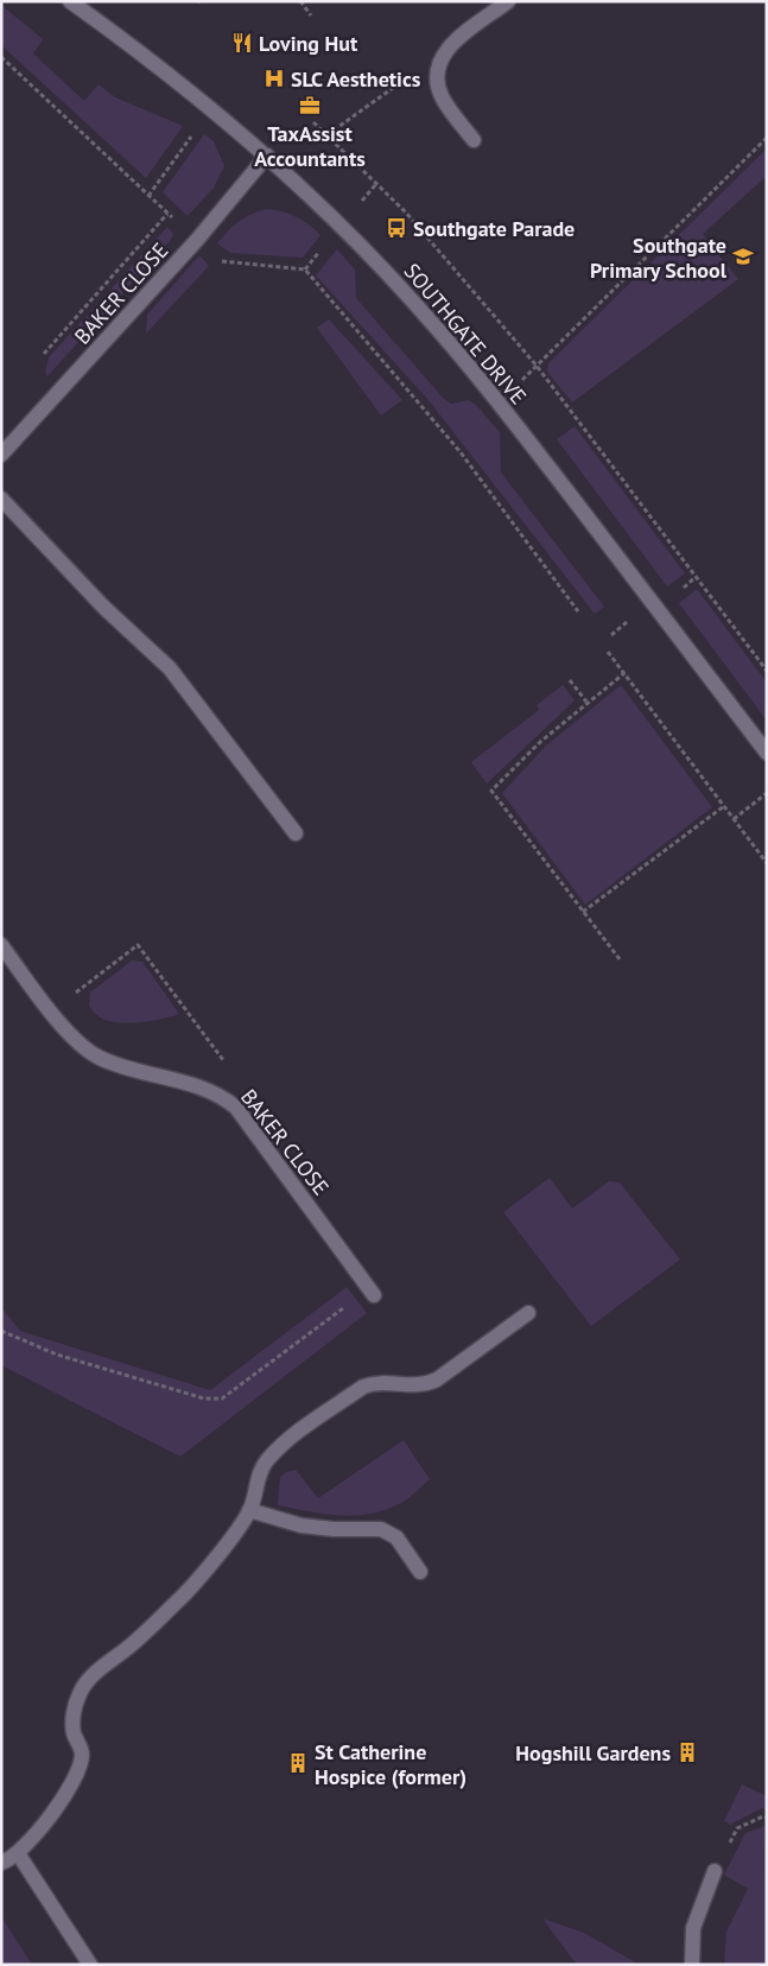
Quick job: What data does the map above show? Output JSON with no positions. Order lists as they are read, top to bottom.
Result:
{
  "streets": {
    "street": ["BAKER CLOSE", "SOUTHGATE DRIVE"]
  },
  "crossings": [
    ["BAKER CLOSE", "SOUTHGATE DRIVE"]
  ],
  "places": {
    "restaurant": ["Loving Hut"],
    "hospital": ["SLC Aesthetics"],
    "office": ["TaxAssist Accountants"],
    "bus stop": ["Southgate Parade"],
    "school or university": ["Southgate Primary School"],
    "building": ["Hogshill Gardens", "St Catherine Hospice (former)"]
  }
}
